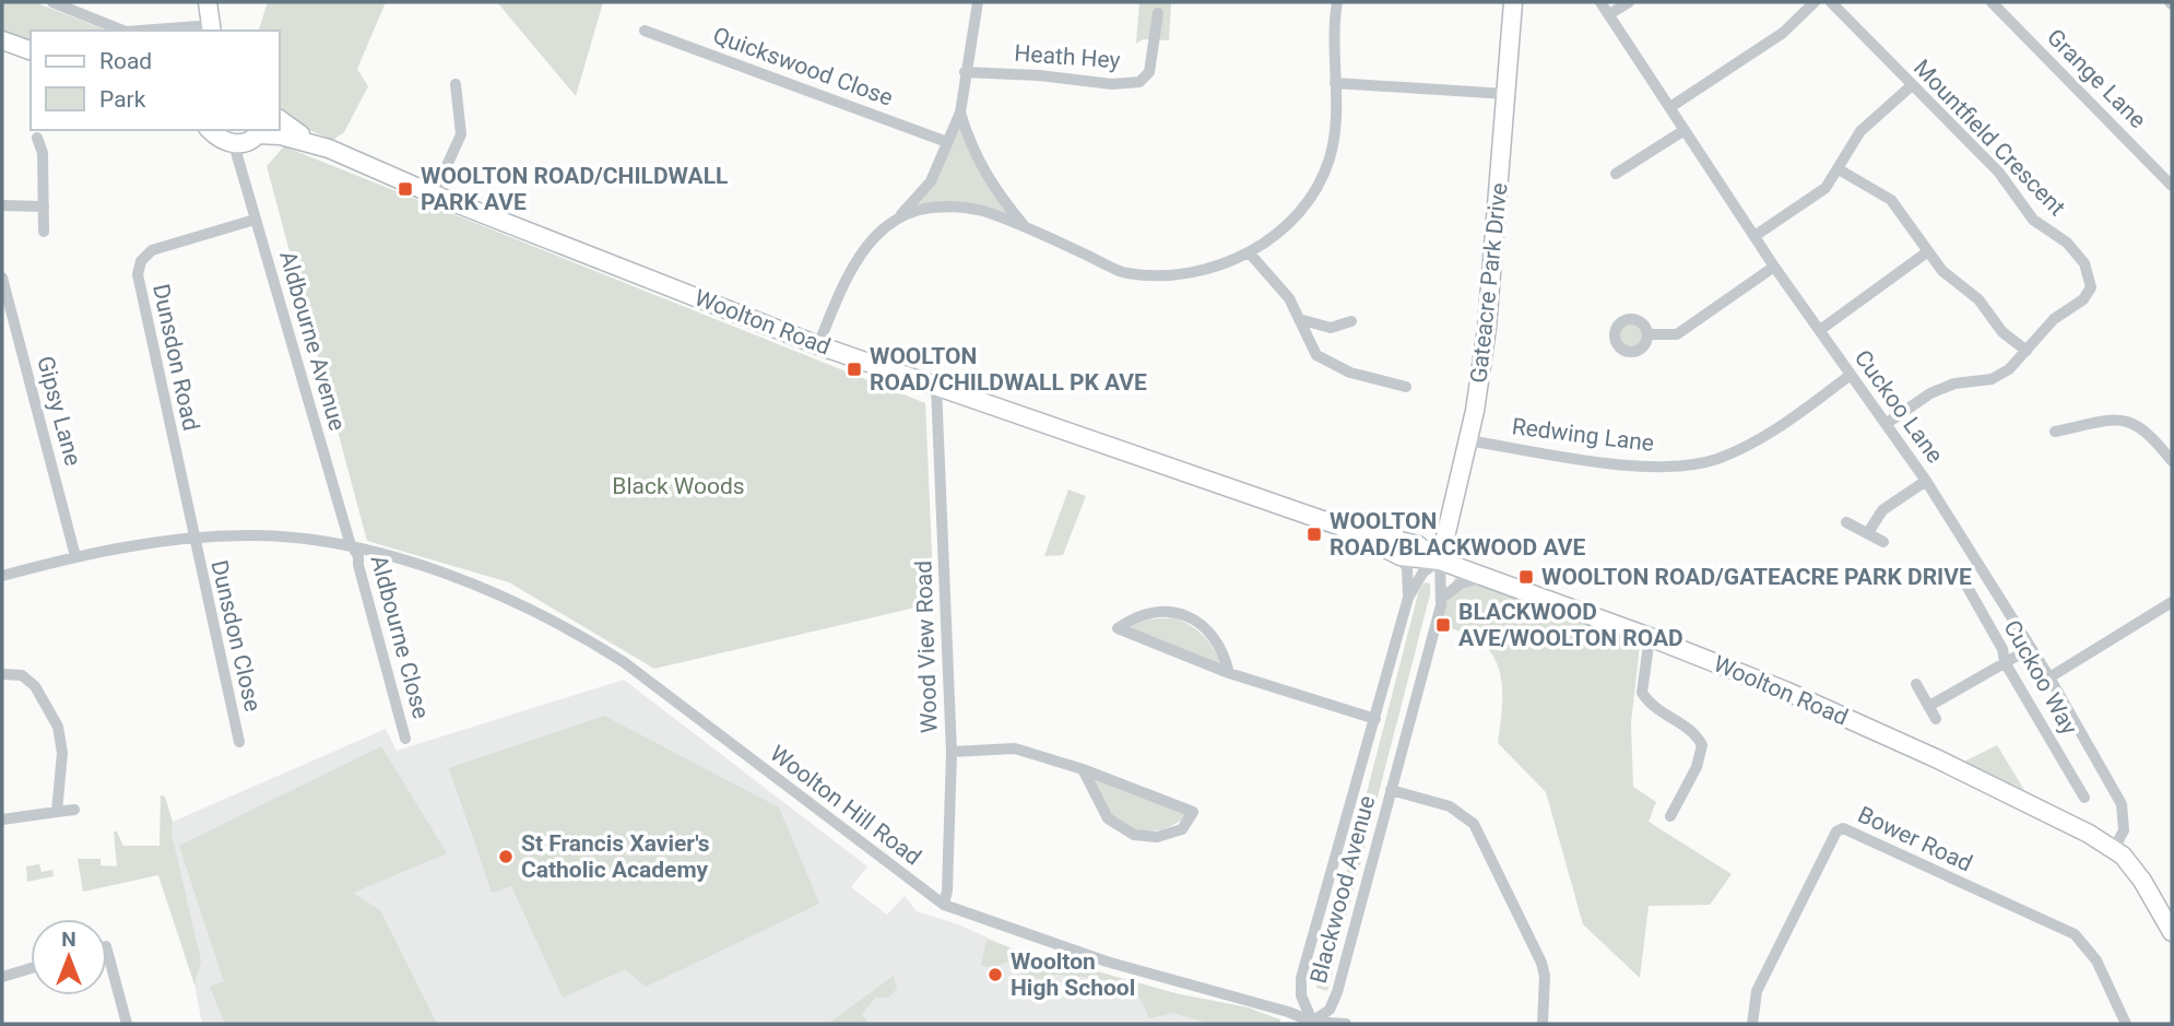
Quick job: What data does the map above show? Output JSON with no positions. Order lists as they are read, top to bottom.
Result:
{
  "streets": {
    "street": [
      "Heath Hey",
      "Quickswood Close",
      "Grange Lane",
      "Mountfield Crescent",
      "Gateacre Park Drive",
      "Woolton Road",
      "Aldbourne Avenue",
      "Dunsdon Road",
      "Cuckoo Lane",
      "Gipsy Lane",
      "Redwing Lane",
      "Dunsdon Close",
      "Aldbourne Close",
      "Wood View Road",
      "Cuckoo Way",
      "Woolton Hill Road",
      "Bower Road",
      "Blackwood Avenue"
    ]
  },
  "crossings": [
    ["Mountfield Crescent", "Cuckoo Lane"],
    ["Gateacre Park Drive", "Woolton Road"],
    ["Gateacre Park Drive", "Redwing Lane"],
    ["Gateacre Park Drive", "Blackwood Avenue"],
    ["Woolton Road", "Cuckoo Lane"],
    ["Woolton Road", "Wood View Road"],
    ["Woolton Road", "Blackwood Avenue"],
    ["Aldbourne Avenue", "Dunsdon Road"],
    ["Aldbourne Avenue", "Aldbourne Close"],
    ["Aldbourne Avenue", "Woolton Hill Road"],
    ["Dunsdon Road", "Dunsdon Close"],
    ["Dunsdon Road", "Woolton Hill Road"],
    ["Cuckoo Lane", "Redwing Lane"],
    ["Gipsy Lane", "Woolton Hill Road"],
    ["Dunsdon Close", "Woolton Hill Road"],
    ["Aldbourne Close", "Woolton Hill Road"],
    ["Wood View Road", "Woolton Hill Road"],
    ["Woolton Hill Road", "Blackwood Avenue"]
  ],
  "parks": ["Black Woods"],
  "places": {
    "transit": [
      "WOOLTON ROAD/CHILDWALL PARK AVE",
      "WOOLTON ROAD/CHILDWALL PK AVE",
      "WOOLTON ROAD/BLACKWOOD AVE",
      "WOOLTON ROAD/GATEACRE PARK DRIVE",
      "BLACKWOOD AVE/WOOLTON ROAD"
    ],
    "other": ["St Francis Xavier's Catholic Academy", "Woolton High School"]
  },
  "legend": ["Road", "Park"],
  "north": "top"
}
